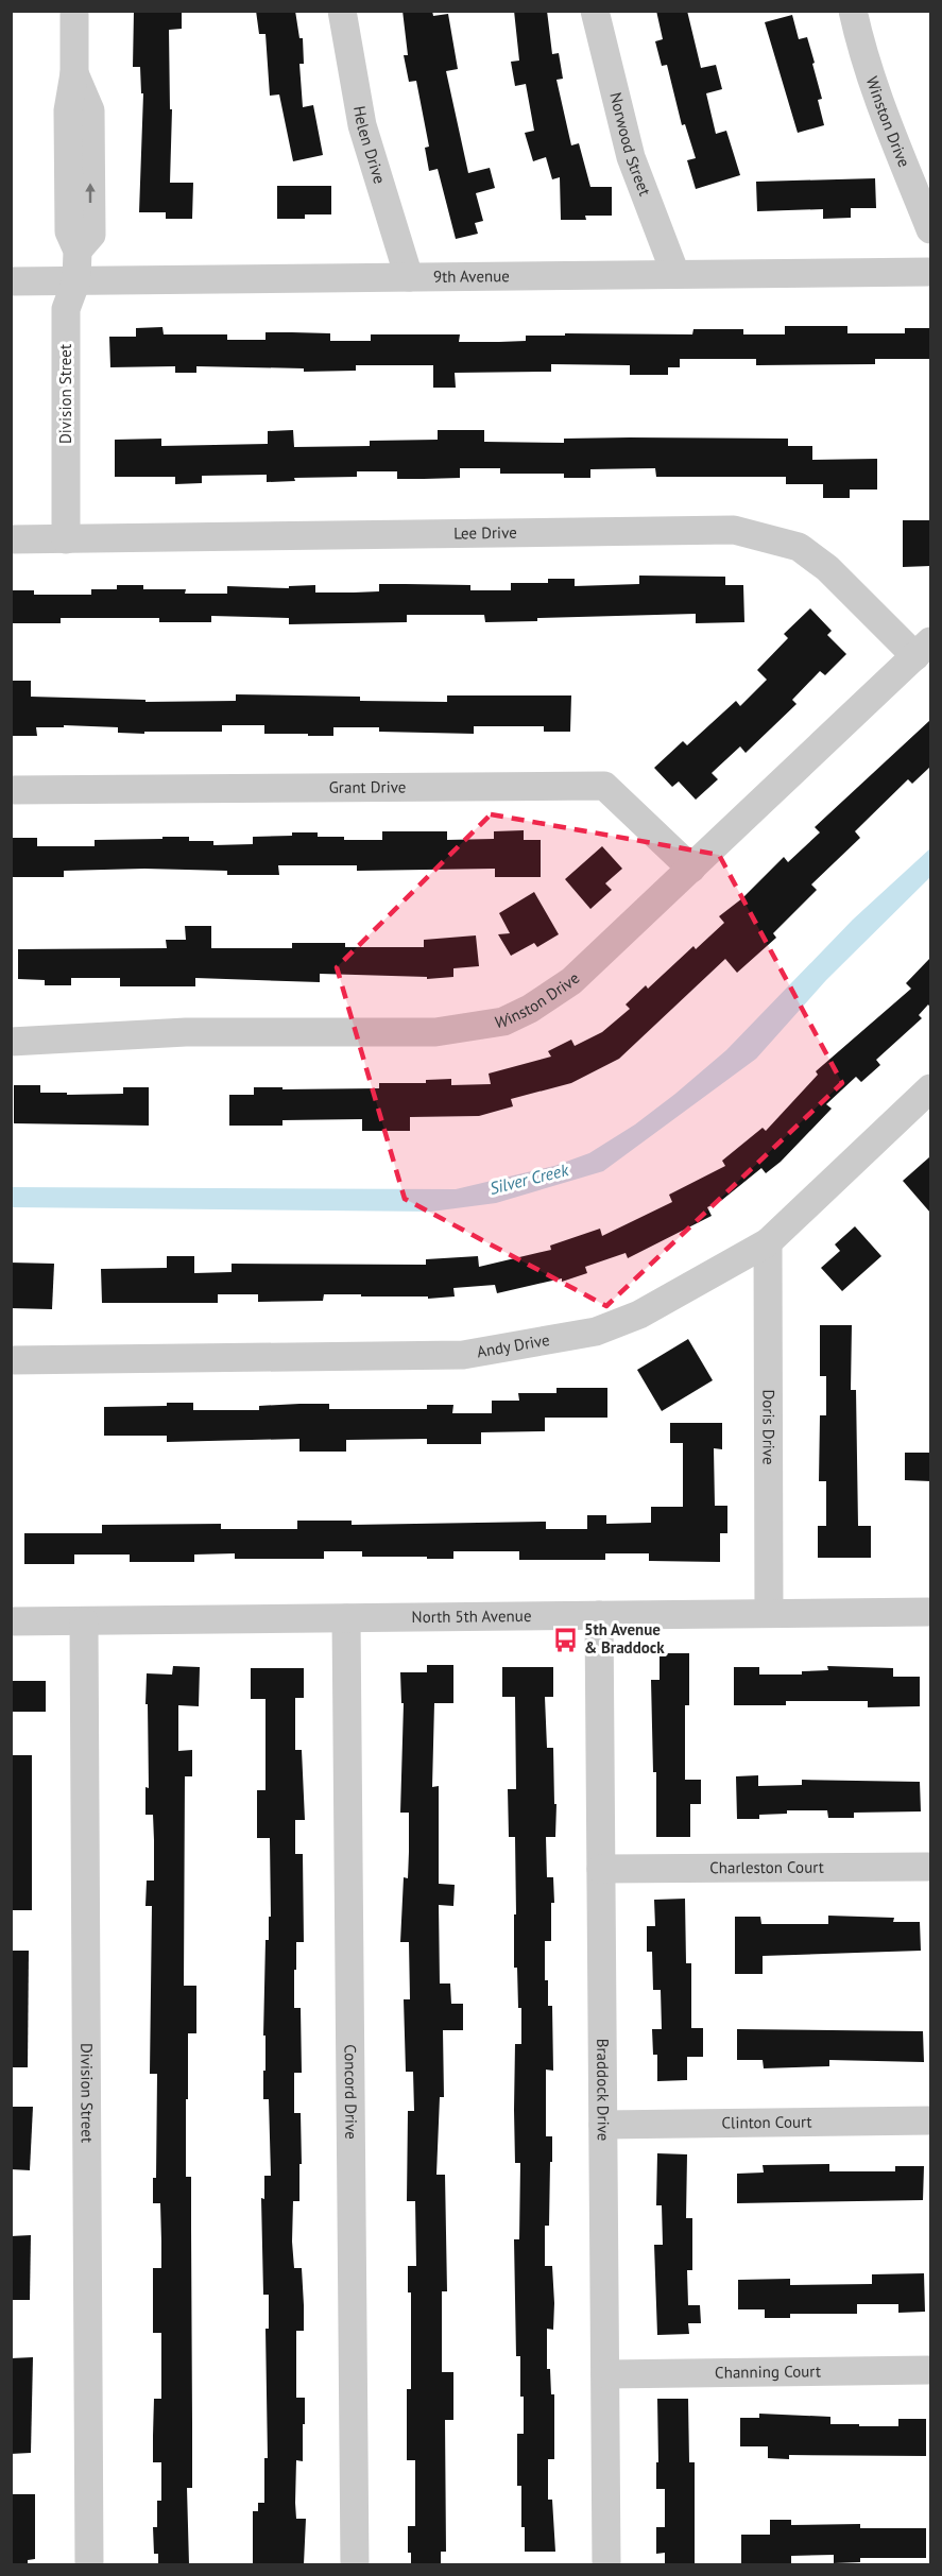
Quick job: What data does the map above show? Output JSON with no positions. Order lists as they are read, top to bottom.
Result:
{
  "streets": {
    "street": [
      "Winston Drive",
      "Norwood Street",
      "Helen Drive",
      "9th Avenue",
      "Division Street",
      "Lee Drive",
      "Grant Drive",
      "Andy Drive",
      "Doris Drive",
      "North 5th Avenue",
      "Charleston Court",
      "Braddock Drive",
      "Concord Drive",
      "Clinton Court",
      "Channing Court"
    ]
  },
  "crossings": [
    ["Winston Drive", "Lee Drive"],
    ["Winston Drive", "Grant Drive"],
    ["Norwood Street", "9th Avenue"],
    ["Helen Drive", "9th Avenue"],
    ["9th Avenue", "Division Street"],
    ["Division Street", "Lee Drive"],
    ["Division Street", "North 5th Avenue"],
    ["Andy Drive", "Doris Drive"],
    ["Doris Drive", "North 5th Avenue"],
    ["North 5th Avenue", "Braddock Drive"],
    ["North 5th Avenue", "Concord Drive"],
    ["Charleston Court", "Braddock Drive"],
    ["Braddock Drive", "Clinton Court"],
    ["Braddock Drive", "Channing Court"]
  ],
  "water": ["Silver Creek"],
  "places": {
    "bus stop": ["5th Avenue & Braddock"]
  }
}
